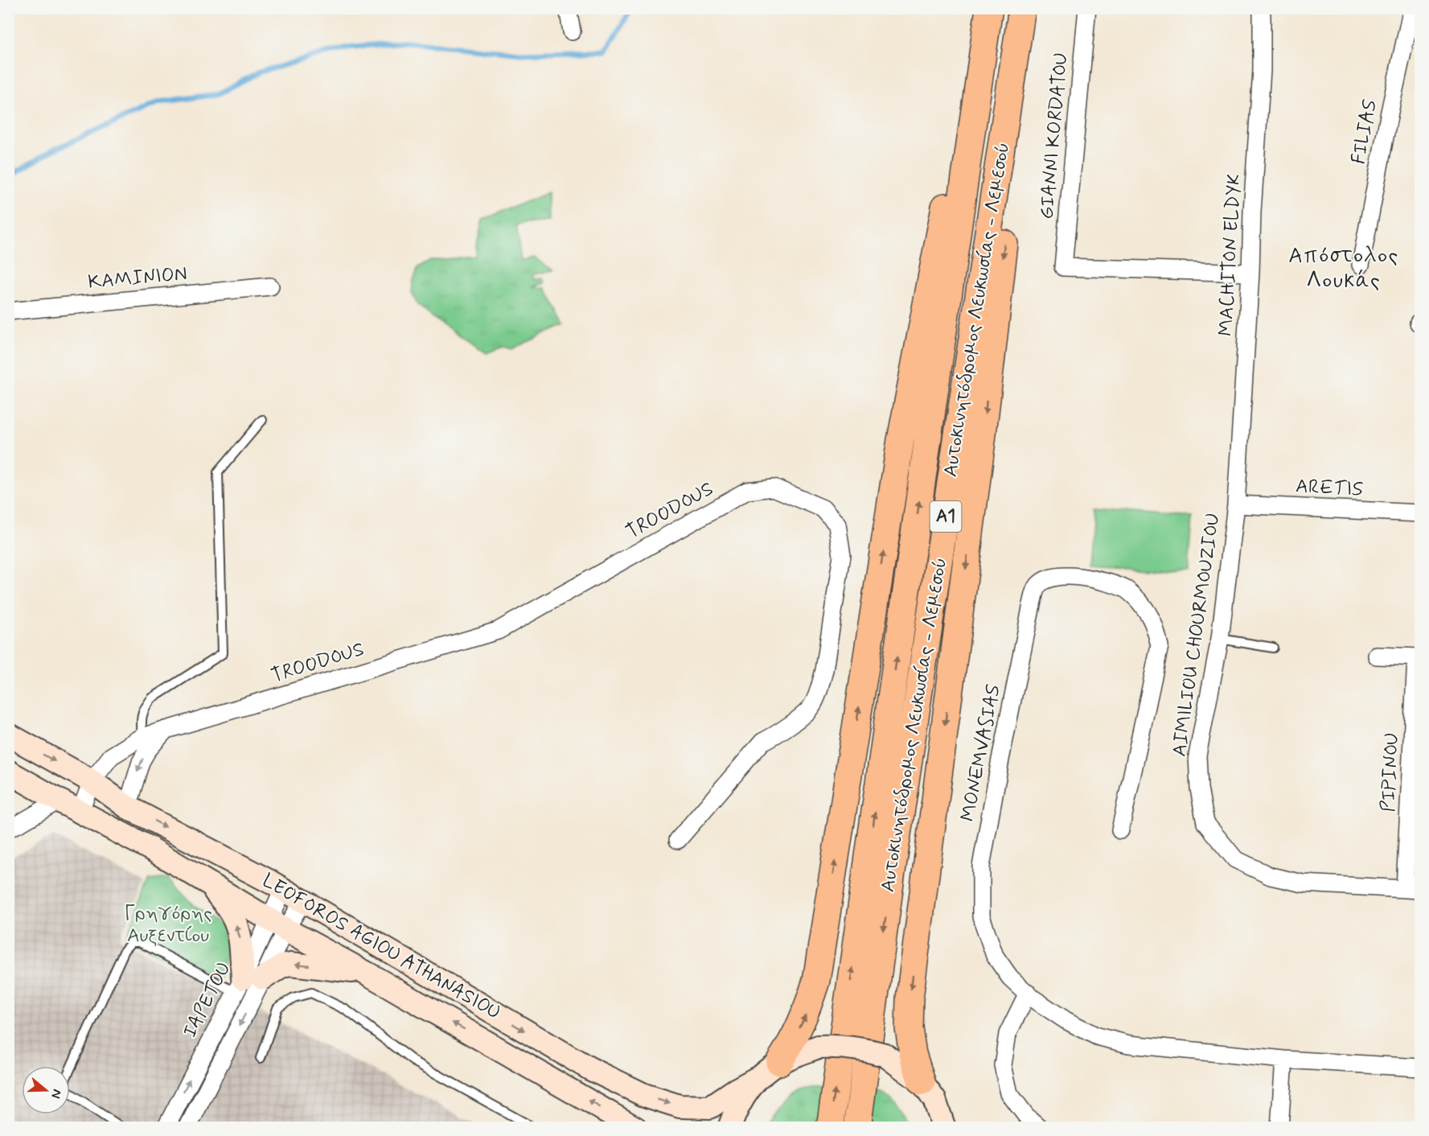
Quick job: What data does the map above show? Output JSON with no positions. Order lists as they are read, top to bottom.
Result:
{
  "streets": {
    "highway": ["Αυτοκινητόδρομος Λευκωσίας - Λεμεσού", "A1"],
    "main road": ["LEOFOROS AGIOU ATHANASIOU"],
    "street": [
      "FILIAS",
      "GIANNI KORDATOU",
      "MACHITON ELDYK",
      "KAMINION",
      "ARETIS",
      "TROODOUS",
      "AIMILIOU CHOURMOUZIOU",
      "MONEMVASIAS",
      "PIPINOU",
      "IAPETOU"
    ]
  },
  "crossings": [
    ["GIANNI KORDATOU", "MACHITON ELDYK"],
    ["MACHITON ELDYK", "ARETIS"],
    ["MACHITON ELDYK", "AIMILIOU CHOURMOUZIOU"],
    ["ARETIS", "AIMILIOU CHOURMOUZIOU"],
    ["TROODOUS", "LEOFOROS AGIOU ATHANASIOU"],
    ["AIMILIOU CHOURMOUZIOU", "PIPINOU"],
    ["LEOFOROS AGIOU ATHANASIOU", "IAPETOU"]
  ],
  "districts": ["Απόστολος Λουκάς"],
  "parks": ["Γρηγόρης Αυξεντίου"],
  "north": "right"
}
